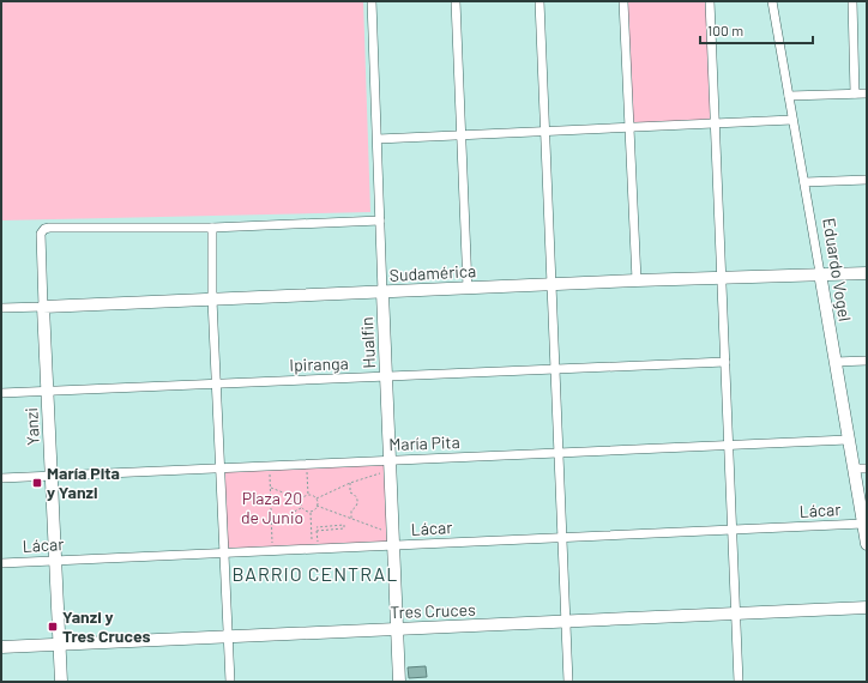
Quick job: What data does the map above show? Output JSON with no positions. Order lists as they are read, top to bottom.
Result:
{
  "streets": {
    "street": [
      "Eduardo Vogel",
      "Sudamérica",
      "Hualfin",
      "Ipiranga",
      "Yanzi",
      "María Pita",
      "Lácar",
      "Tres Cruces"
    ]
  },
  "crossings": [
    ["Eduardo Vogel", "Sudamérica"],
    ["Eduardo Vogel", "María Pita"],
    ["Eduardo Vogel", "Lácar"],
    ["Sudamérica", "Hualfin"],
    ["Sudamérica", "Yanzi"],
    ["Hualfin", "Ipiranga"],
    ["Hualfin", "María Pita"],
    ["Hualfin", "Lácar"],
    ["Hualfin", "Tres Cruces"],
    ["Ipiranga", "Yanzi"],
    ["Yanzi", "María Pita"],
    ["Yanzi", "Lácar"],
    ["Yanzi", "Tres Cruces"]
  ],
  "districts": ["BARRIO CENTRAL"],
  "parks": ["Plaza 20 de Junio"],
  "places": {
    "transit": ["María Pita y Yanzi", "Yanzi y Tres Cruces"]
  },
  "scale_bar": "100 m"
}
